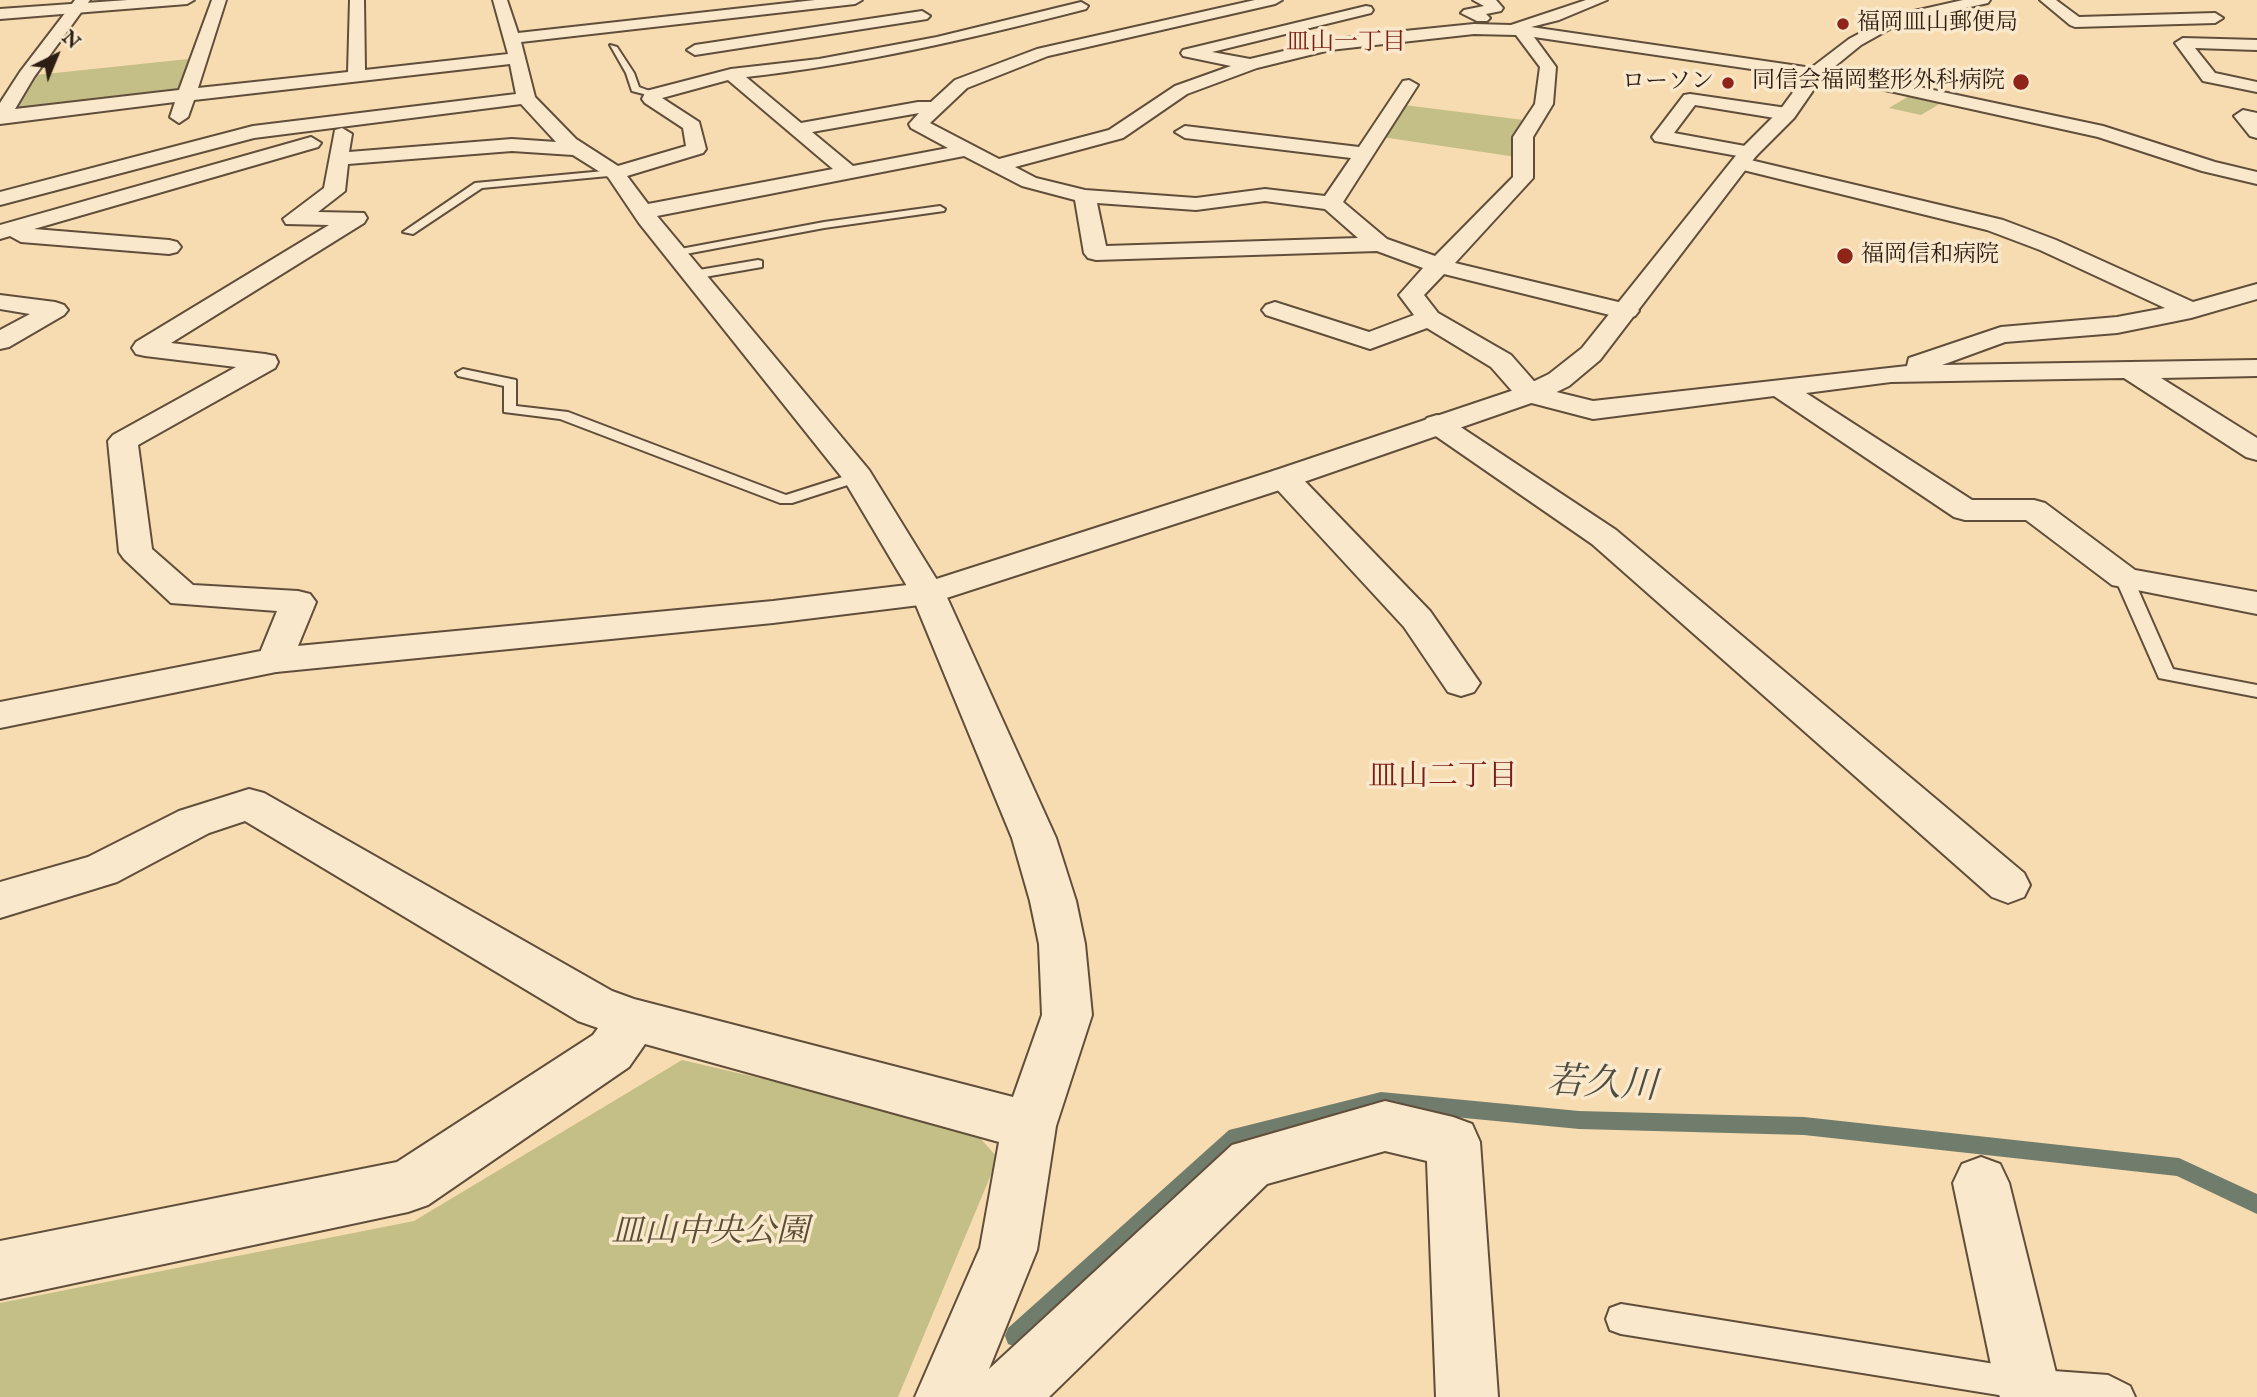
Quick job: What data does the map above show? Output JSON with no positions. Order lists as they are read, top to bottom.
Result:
{
  "districts": ["皿山一丁目", "皿山二丁目"],
  "water": ["若久川"],
  "parks": ["皿山中央公園"],
  "places": [
    "福岡皿山郵便局",
    "同信会福岡整形外科病院",
    "ローソン",
    "福岡信和病院"
  ],
  "north": "top right"
}
